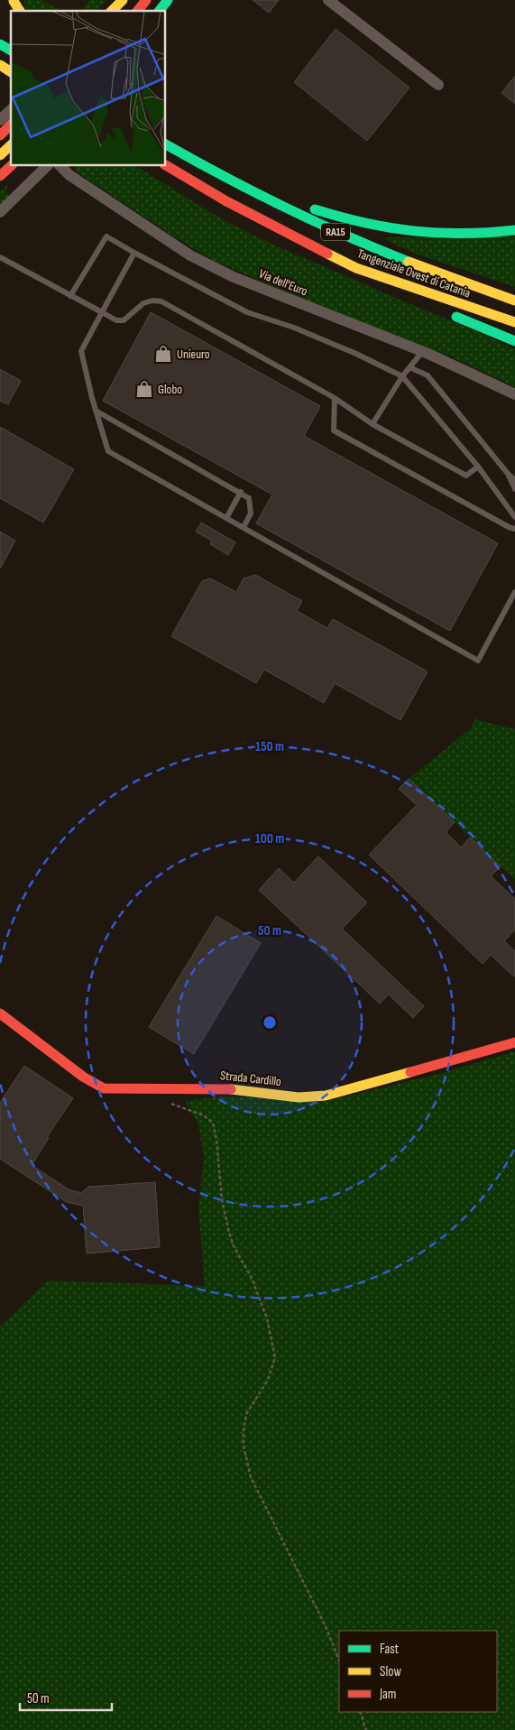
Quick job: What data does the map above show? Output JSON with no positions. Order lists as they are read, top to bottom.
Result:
{
  "streets": {
    "main road": ["RA15", "Tangenziale Ovest di Catania", "Strada Cardillo"],
    "street": ["Via dell'Euro"]
  },
  "places": {
    "shop": ["Unieuro", "Globo"]
  },
  "legend": ["Fast", "Slow", "Jam"],
  "scale_bar": "50 m",
  "rings": ["150 m", "100 m", "50 m"]
}
